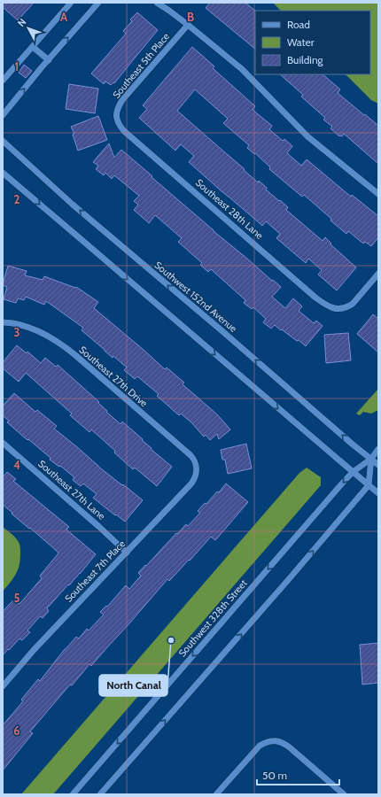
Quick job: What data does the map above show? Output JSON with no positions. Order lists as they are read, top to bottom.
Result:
{
  "streets": {
    "street": [
      "Southeast 5th Place",
      "Southeast 28th Lane",
      "Southwest 152nd Avenue",
      "Southeast 27th Drive",
      "Southeast 27th Lane",
      "Southeast 7th Place",
      "Southwest 328th Street"
    ]
  },
  "crossings": [
    ["Southeast 5th Place", "Southeast 28th Lane"],
    ["Southwest 152nd Avenue", "Southwest 328th Street"],
    ["Southeast 27th Drive", "Southeast 7th Place"],
    ["Southeast 27th Lane", "Southeast 7th Place"]
  ],
  "places": ["North Canal"],
  "legend": ["Road", "Water", "Building"],
  "scale_bar": "50 m",
  "north": "top left",
  "grid": {
    "columns": ["A", "B"],
    "rows": [
      "1",
      "2",
      "3",
      "4",
      "5",
      "6"
    ]
  }
}
